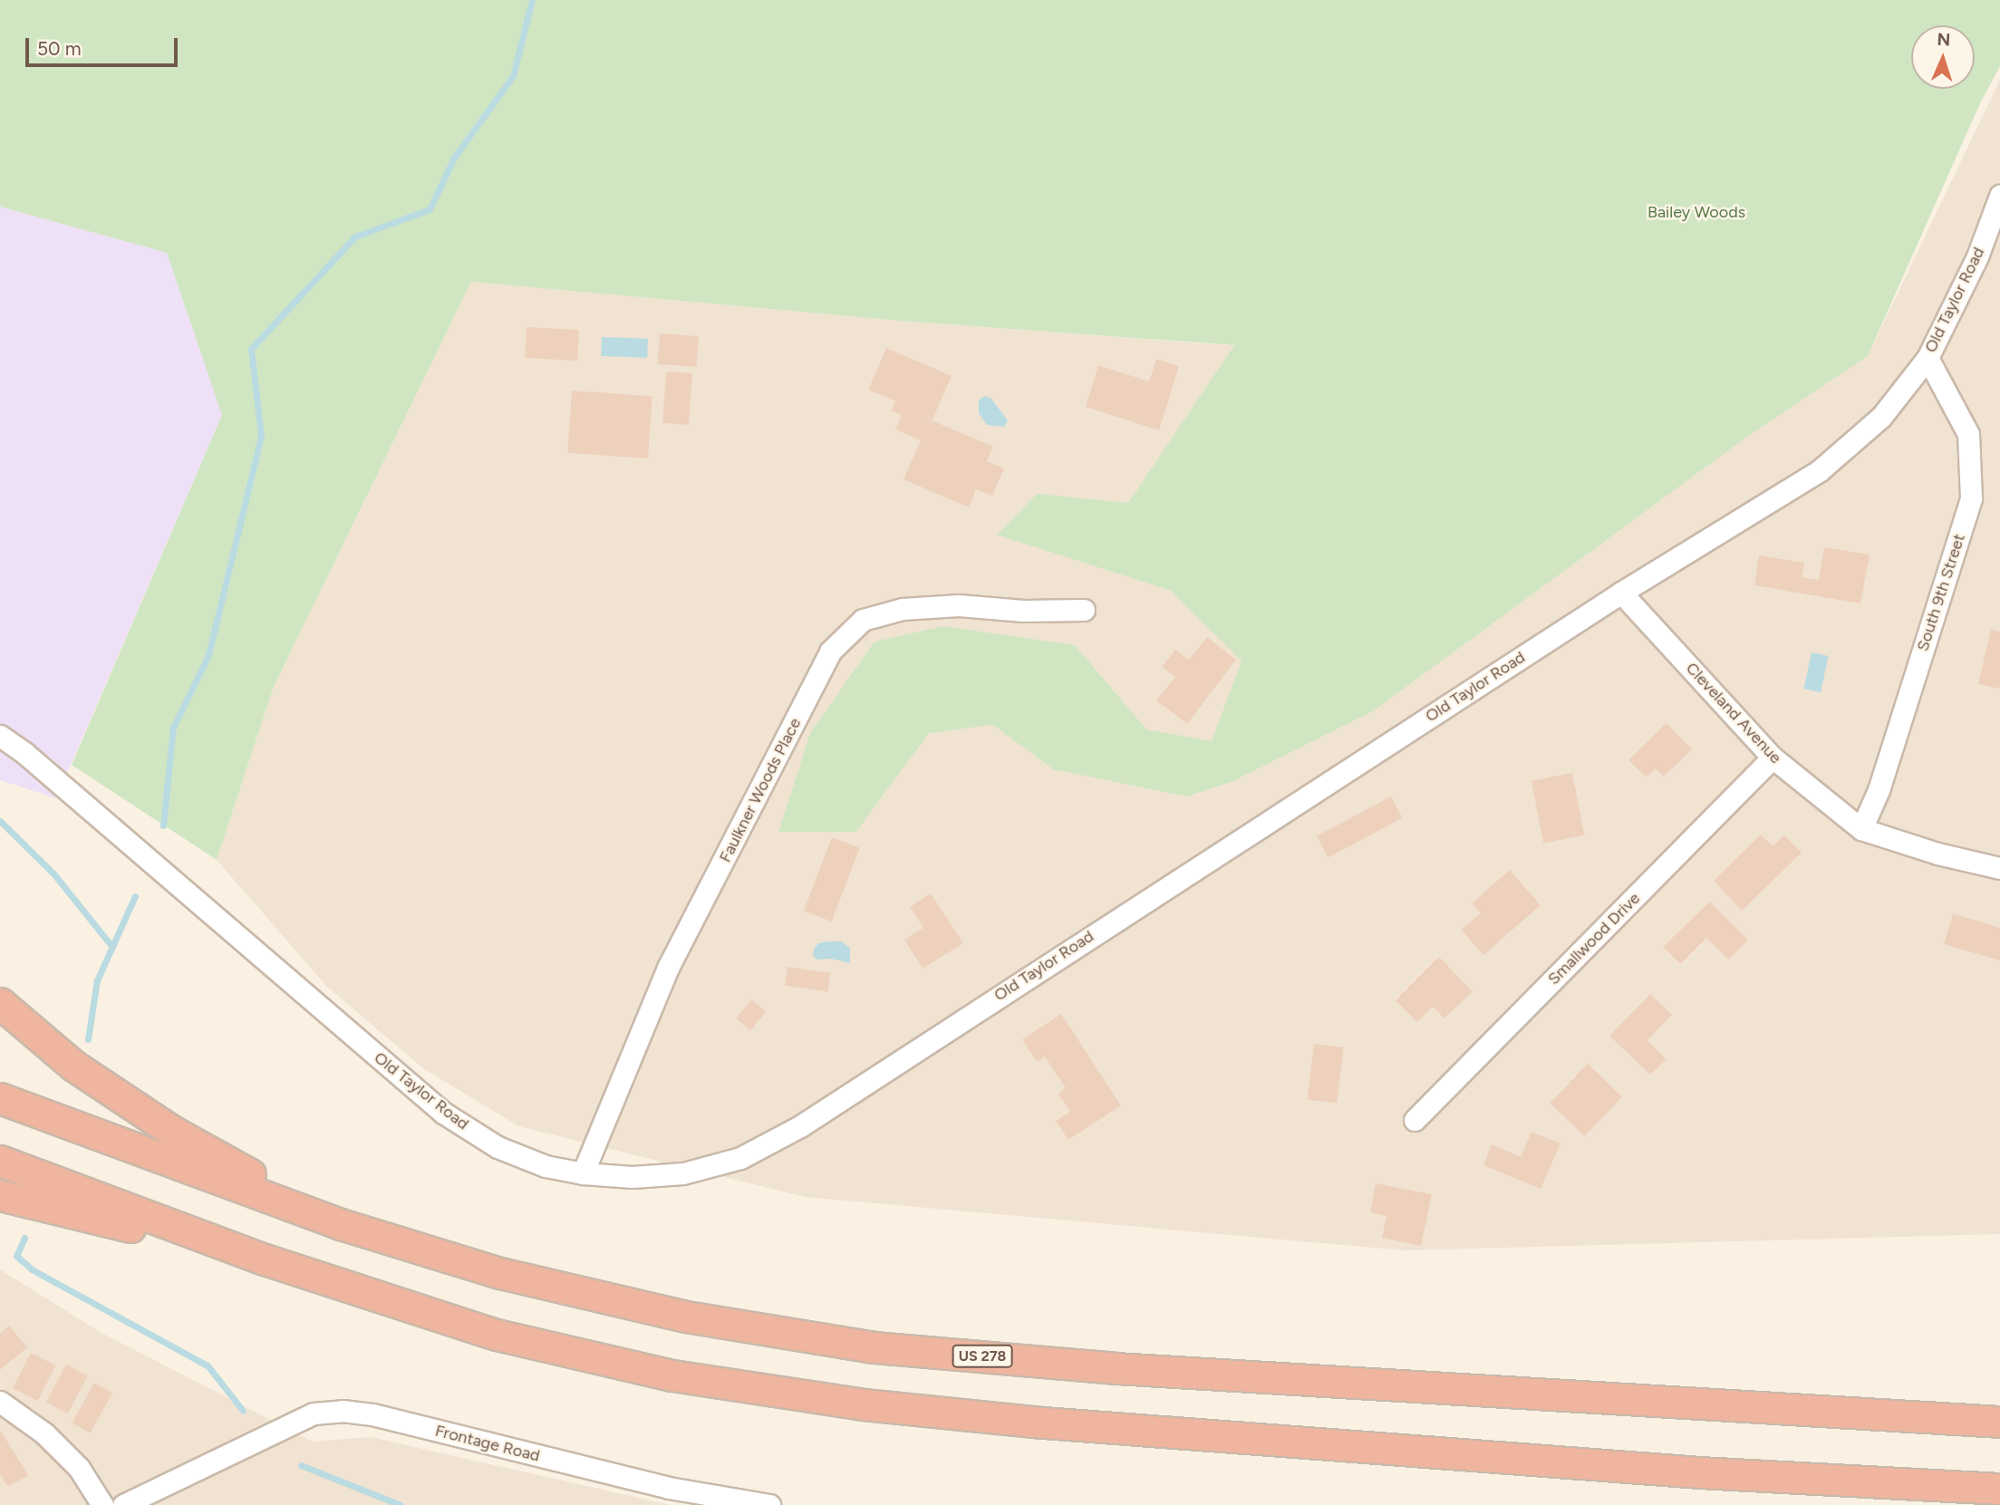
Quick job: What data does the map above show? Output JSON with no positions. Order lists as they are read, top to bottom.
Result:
{
  "streets": {
    "highway": ["US 278"],
    "street": [
      "Old Taylor Road",
      "South 9th Street",
      "Cleveland Avenue",
      "Faulkner Woods Place",
      "Smallwood Drive",
      "Frontage Road"
    ]
  },
  "crossings": [
    ["Old Taylor Road", "South 9th Street"],
    ["Old Taylor Road", "Cleveland Avenue"],
    ["Old Taylor Road", "Faulkner Woods Place"],
    ["South 9th Street", "Cleveland Avenue"],
    ["Cleveland Avenue", "Smallwood Drive"]
  ],
  "parks": ["Bailey Woods"],
  "scale_bar": "50 m",
  "north": "top"
}
